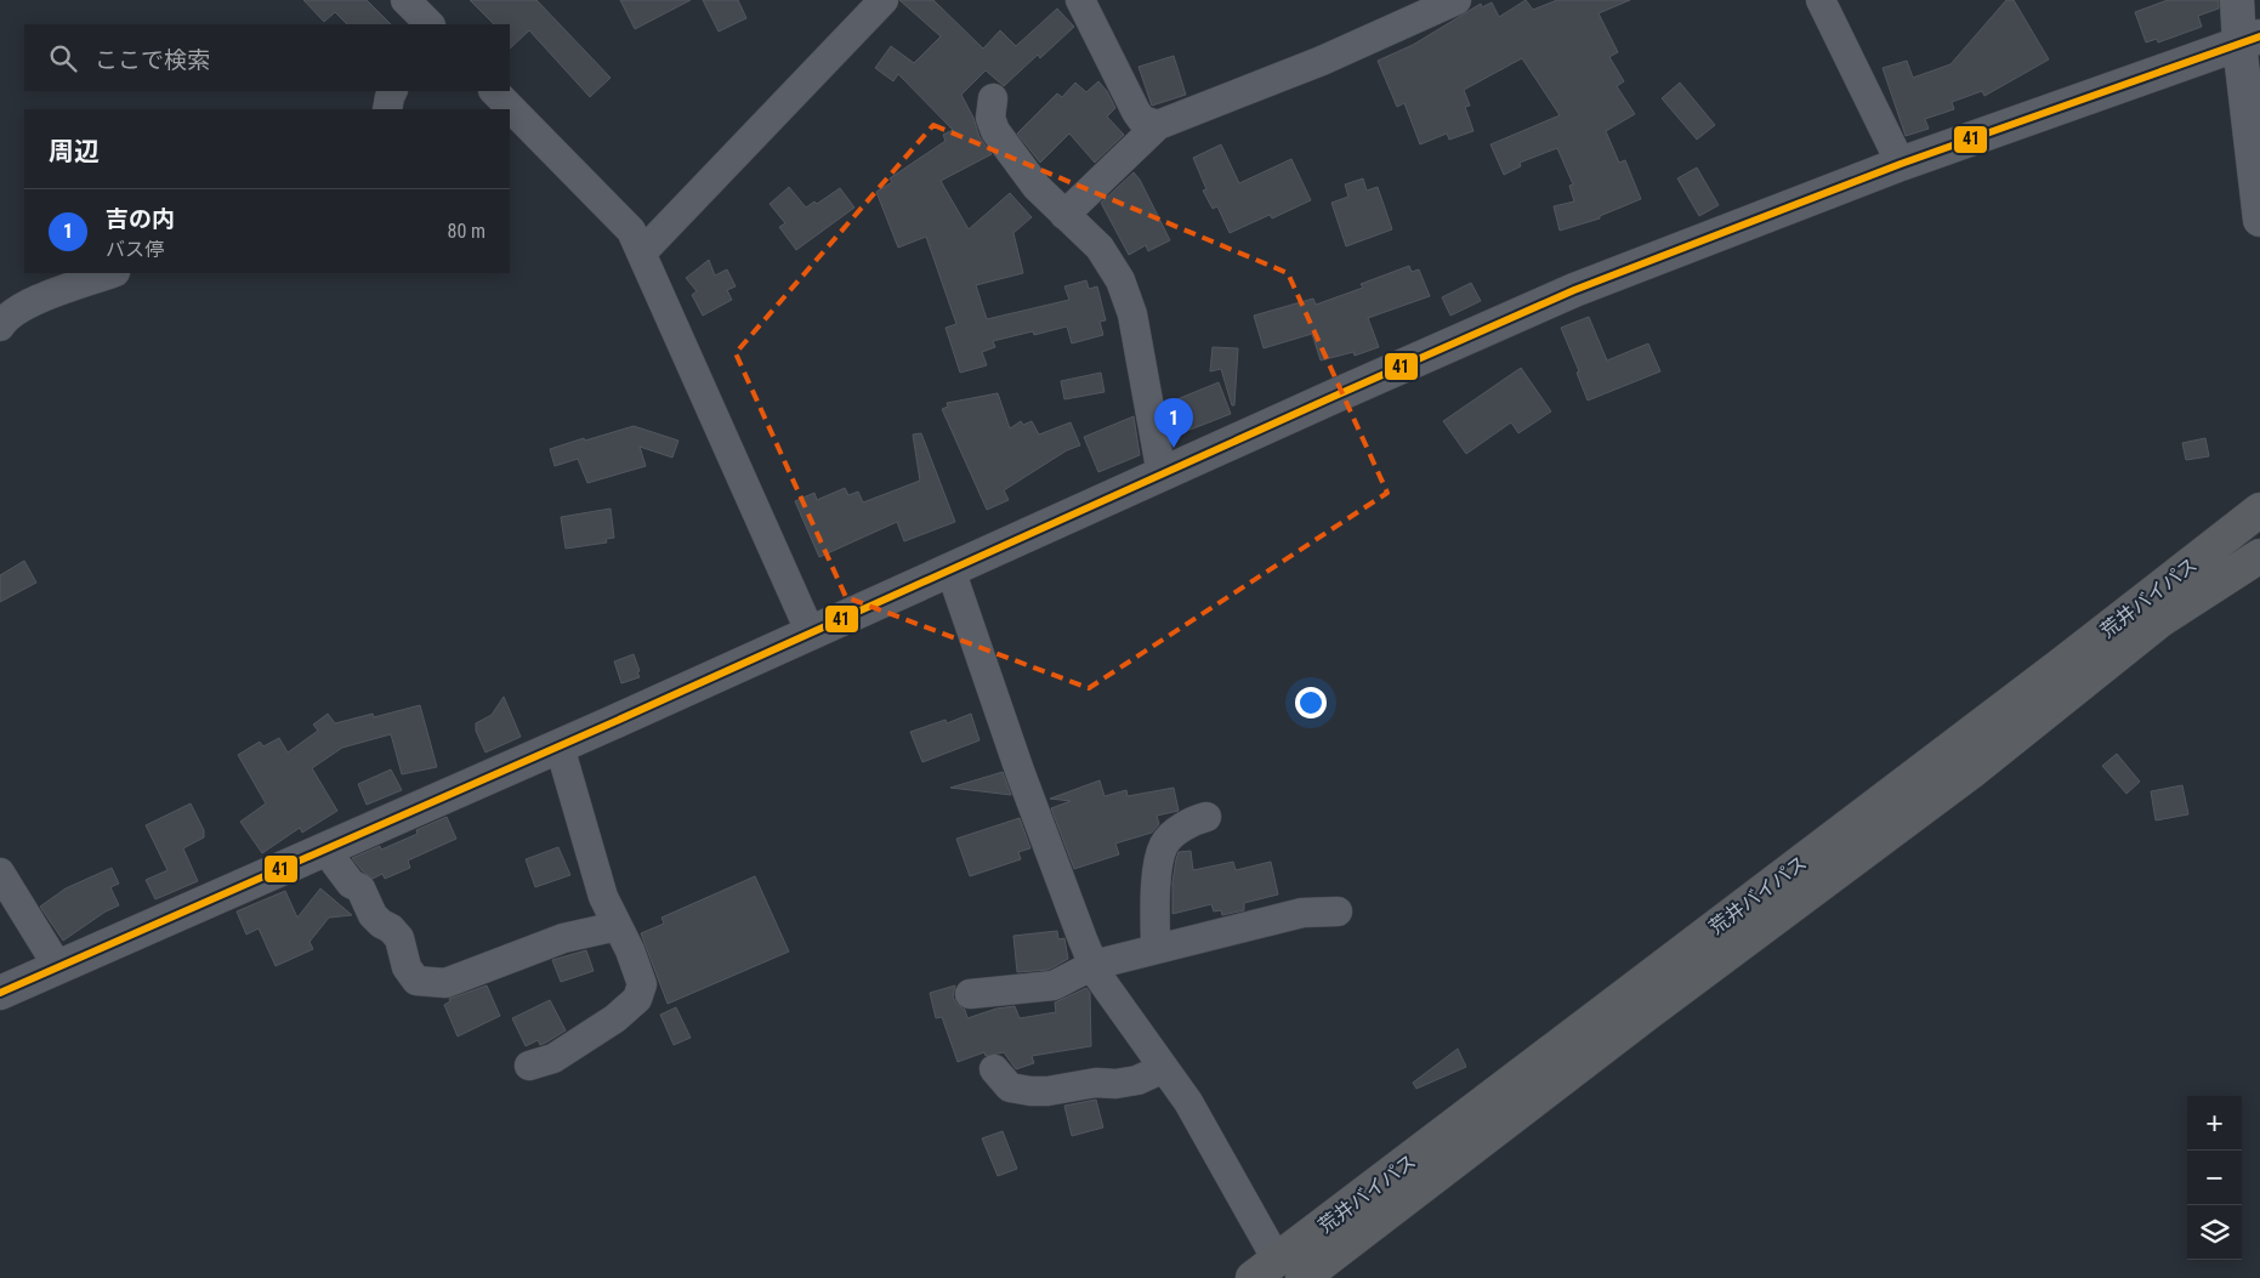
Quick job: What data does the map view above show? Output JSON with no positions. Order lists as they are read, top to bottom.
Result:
{
  "streets": {
    "highway": ["荒井バイパス"]
  },
  "lines": ["transit line 41"],
  "page": {
    "search": "ここで検索",
    "heading": "周辺",
    "list": [
      {
        "mark": "1",
        "name": "吉の内",
        "note": "バス停",
        "value": "80 m"
      }
    ],
    "pins": "1",
    "map_buttons": ["+", "−"]
  }
}
